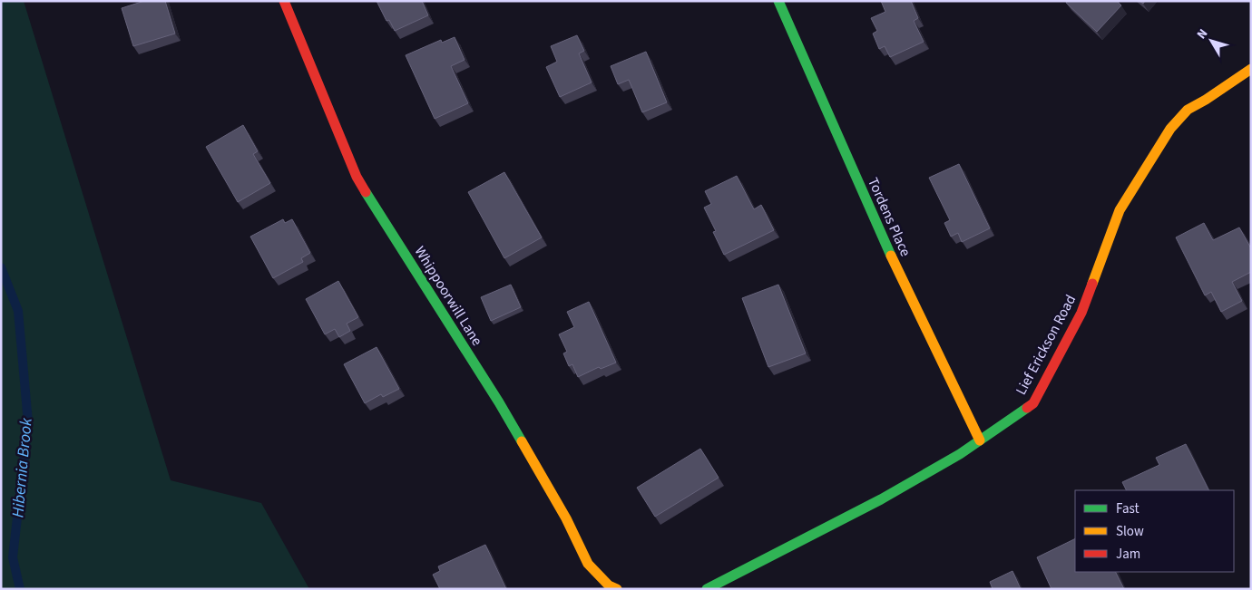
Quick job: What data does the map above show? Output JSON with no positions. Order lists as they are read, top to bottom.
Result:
{
  "streets": {
    "street": ["Tordens Place", "Whippoorwill Lane", "Lief Erickson Road"]
  },
  "crossings": [
    ["Tordens Place", "Lief Erickson Road"]
  ],
  "water": ["Hibernia Brook"],
  "legend": ["Fast", "Slow", "Jam"],
  "north": "top left"
}
